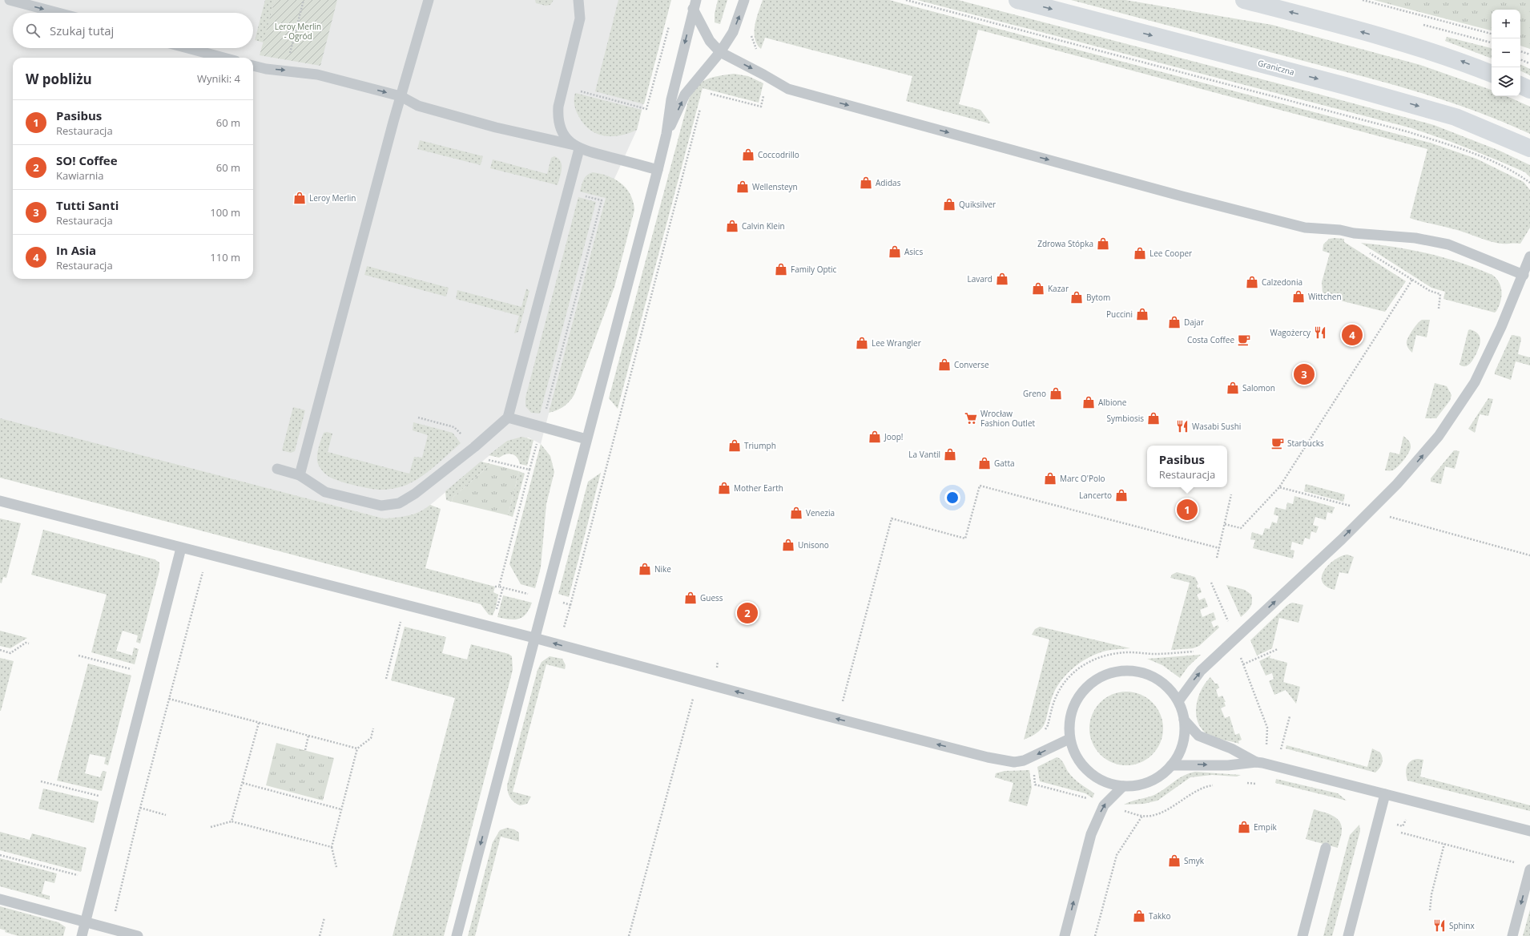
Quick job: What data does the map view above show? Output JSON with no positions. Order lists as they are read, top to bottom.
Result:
{
  "streets": {
    "main road": ["Graniczna"]
  },
  "parks": ["Leroy Merlin - Ogród"],
  "places": {
    "shop": [
      "Coccodrillo",
      "Adidas",
      "Wellensteyn",
      "Leroy Merlin",
      "Quiksilver",
      "Calvin Klein",
      "Zdrowa Stópka",
      "Asics",
      "Lee Cooper",
      "Family Optic",
      "Lavard",
      "Calzedonia",
      "Kazar",
      "Wittchen",
      "Bytom",
      "Puccini",
      "Dajar",
      "Lee Wrangler",
      "Converse",
      "Salomon",
      "Greno",
      "Albione",
      "Symbiosis",
      "Joop!",
      "Triumph",
      "La Vantil",
      "Gatta",
      "Marc O'Polo",
      "Mother Earth",
      "Lancerto",
      "Venezia",
      "Unisono",
      "Nike",
      "Guess",
      "Empik",
      "Smyk",
      "Takko"
    ],
    "restaurant": ["Wagożercy", "Wasabi Sushi", "Sphinx"],
    "cafe": ["Costa Coffee", "Starbucks"],
    "supermarket": ["Wrocław Fashion Outlet"]
  },
  "page": {
    "map_buttons": ["+", "−"],
    "search": "Szukaj tutaj",
    "heading": ["W pobliżu", "Wyniki: 4"],
    "list": [
      {
        "mark": "1",
        "name": "Pasibus",
        "note": "Restauracja",
        "value": "60 m"
      },
      {
        "mark": "2",
        "name": "SO! Coffee",
        "note": "Kawiarnia",
        "value": "60 m"
      },
      {
        "mark": "3",
        "name": "Tutti Santi",
        "note": "Restauracja",
        "value": "100 m"
      },
      {
        "mark": "4",
        "name": "In Asia",
        "note": "Restauracja",
        "value": "110 m"
      }
    ],
    "pins": [
      "4",
      "3",
      "1",
      "2"
    ],
    "popup": ["Pasibus", "Restauracja"]
  }
}
